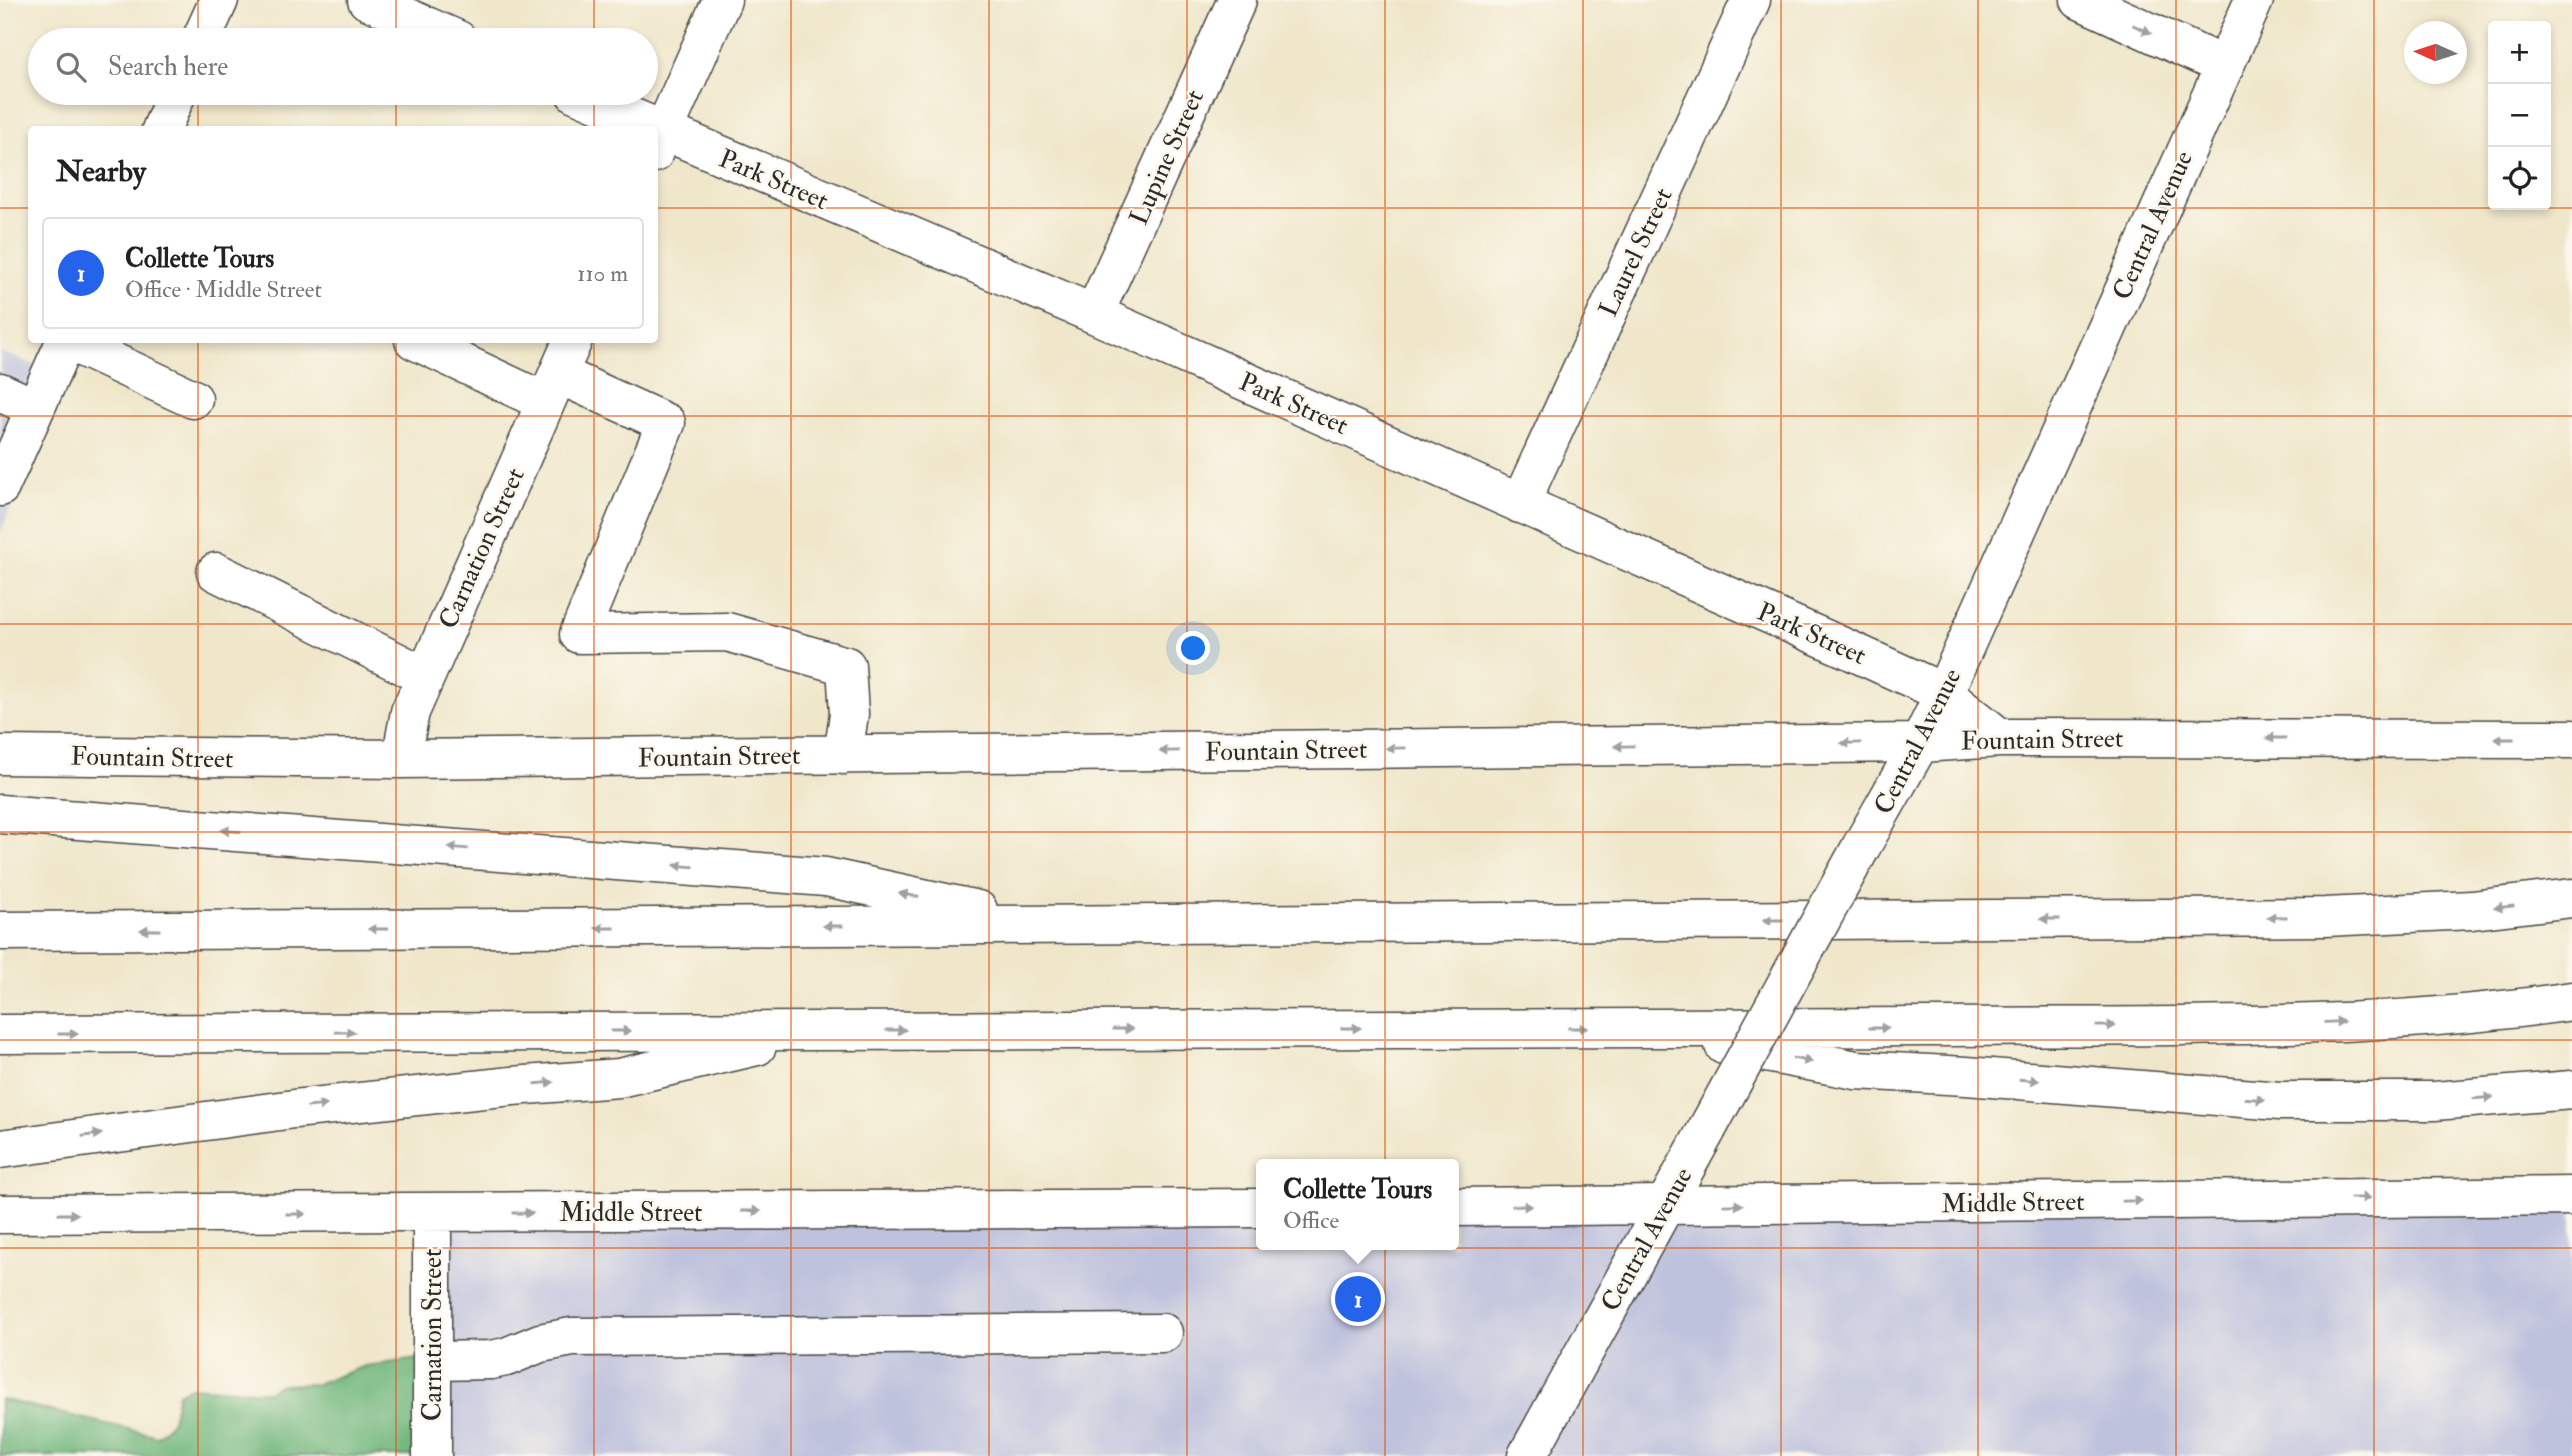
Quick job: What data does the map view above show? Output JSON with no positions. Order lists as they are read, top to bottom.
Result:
{
  "streets": {
    "main road": [
      "Lupine Street",
      "Park Street",
      "Central Avenue",
      "Laurel Street",
      "Carnation Street",
      "Fountain Street",
      "Middle Street"
    ]
  },
  "crossings": [
    ["Lupine Street", "Park Street"],
    ["Park Street", "Central Avenue"],
    ["Park Street", "Laurel Street"],
    ["Park Street", "Fountain Street"],
    ["Central Avenue", "Fountain Street"],
    ["Central Avenue", "Middle Street"],
    ["Carnation Street", "Fountain Street"],
    ["Carnation Street", "Middle Street"]
  ],
  "north": "left",
  "page": {
    "map_buttons": ["+", "−"],
    "search": "Search here",
    "heading": "Nearby",
    "list": [
      {
        "mark": "1",
        "name": "Collette Tours",
        "note": "Office · Middle Street",
        "value": "110 m"
      }
    ],
    "popup": ["Collette Tours", "Office"],
    "pins": "1"
  }
}
